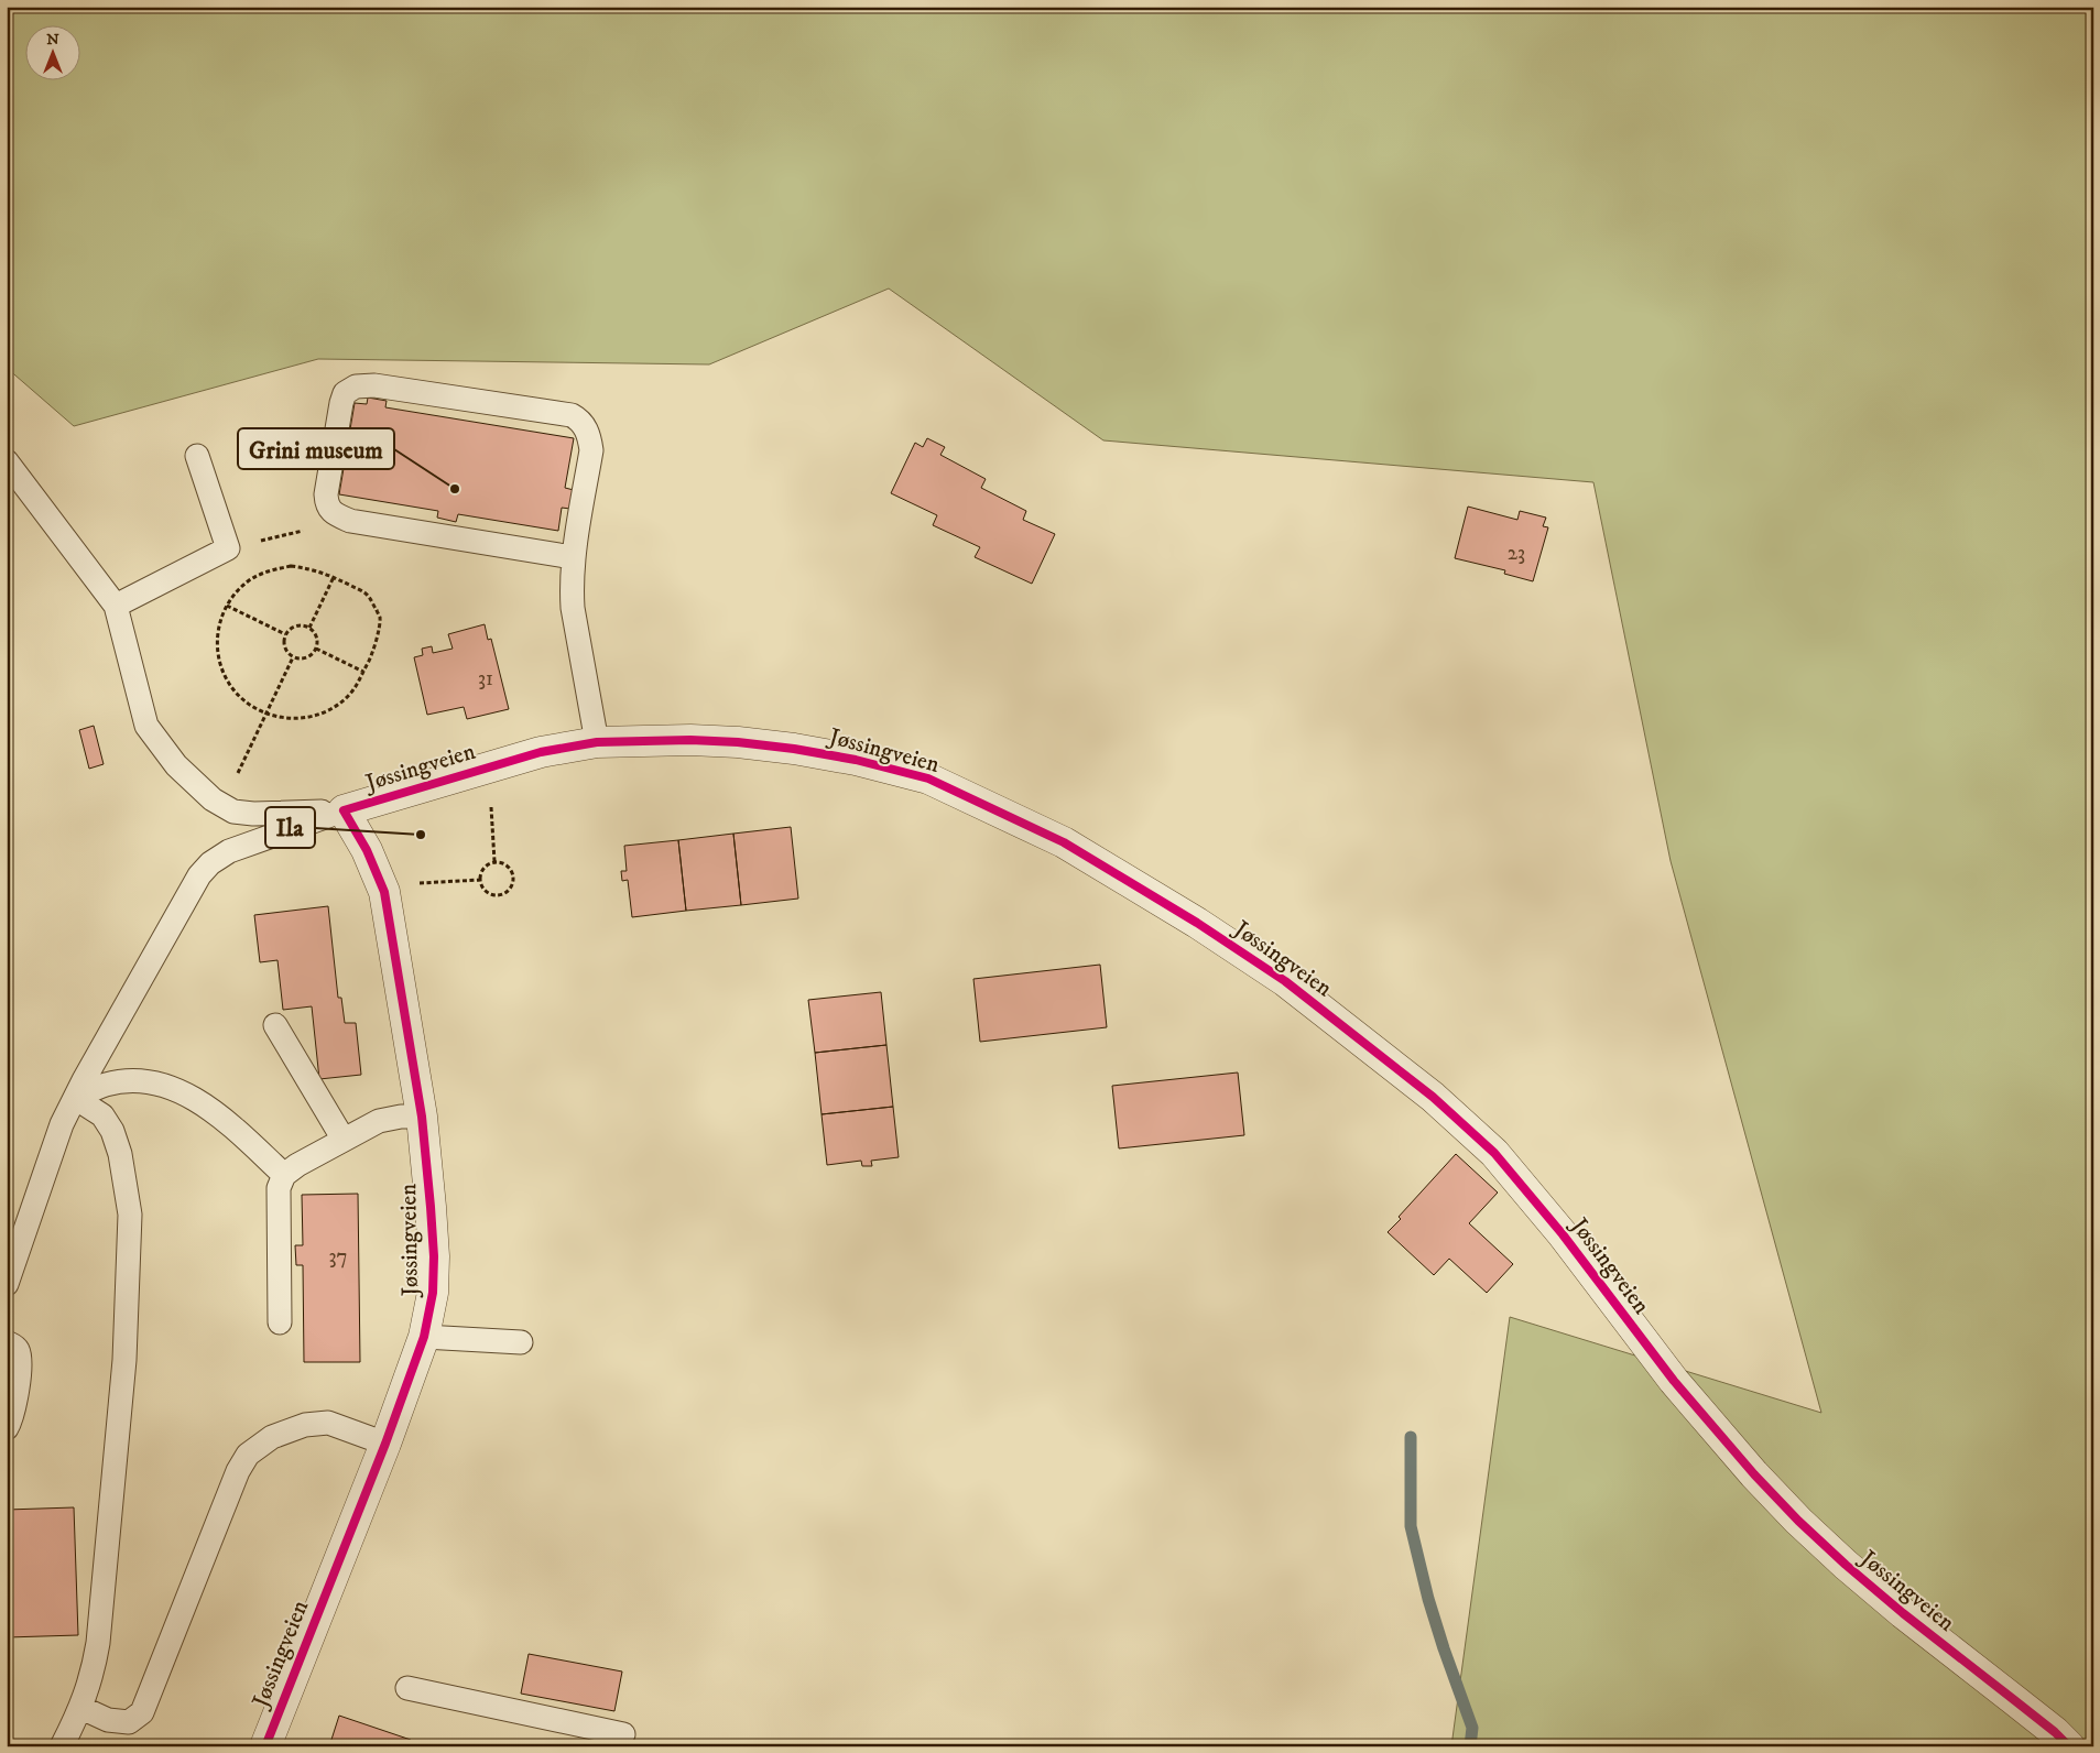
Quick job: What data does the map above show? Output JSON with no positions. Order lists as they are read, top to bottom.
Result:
{
  "streets": {
    "street": ["Jøssingveien"]
  },
  "places": ["Grini museum", "Ila"],
  "house_numbers": ["23", "31", "37"],
  "north": "top"
}
